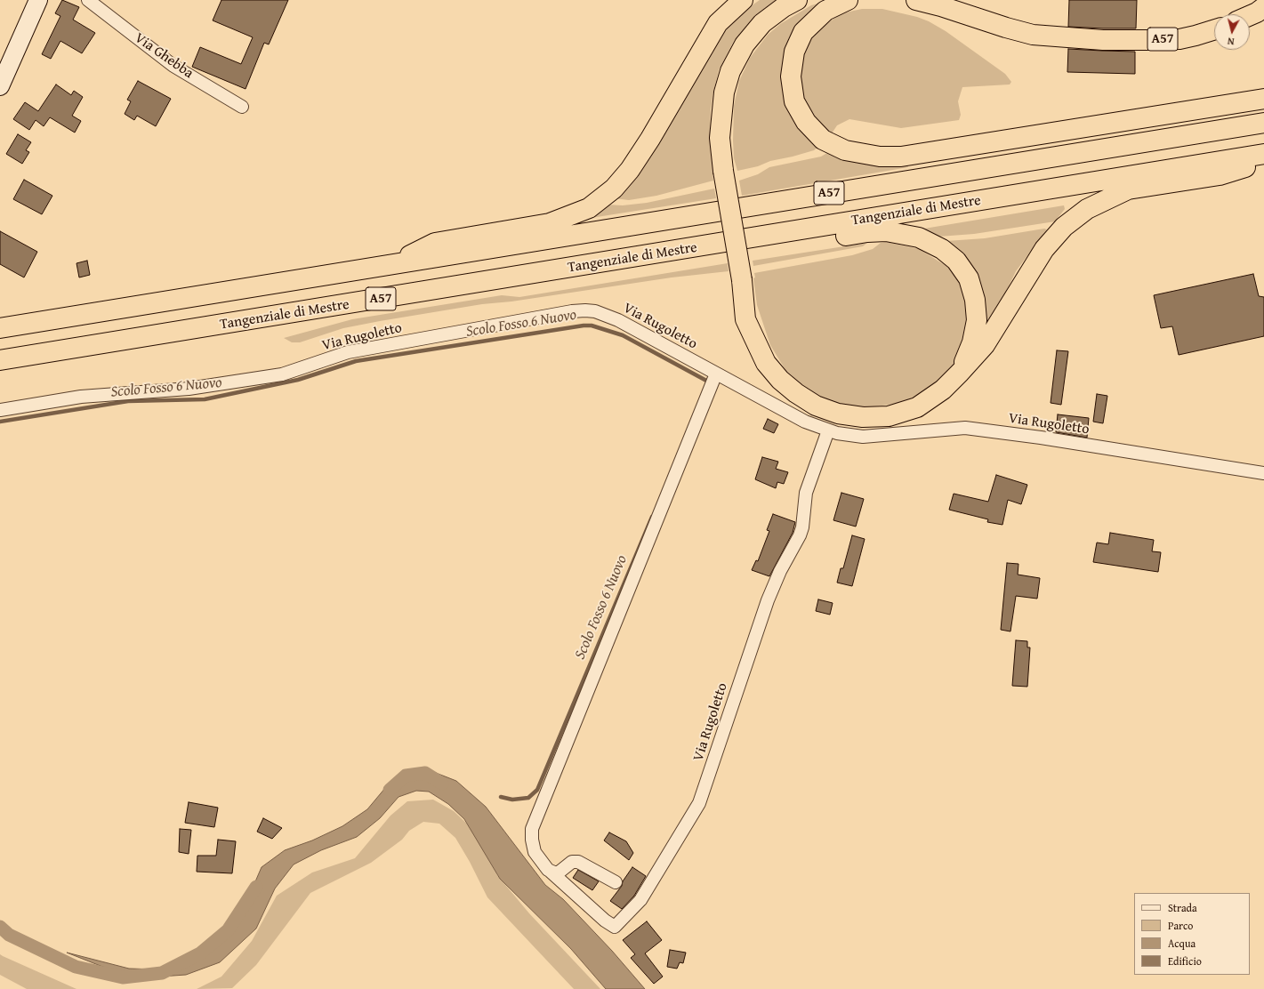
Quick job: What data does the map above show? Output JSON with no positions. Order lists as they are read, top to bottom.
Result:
{
  "streets": {
    "highway": ["A57", "Tangenziale di Mestre"],
    "street": ["Via Ghebba", "Via Rugoletto"]
  },
  "water": ["Scolo Fosso 6 Nuovo"],
  "legend": [
    "Strada",
    "Parco",
    "Acqua",
    "Edificio"
  ],
  "north": "bottom"
}
